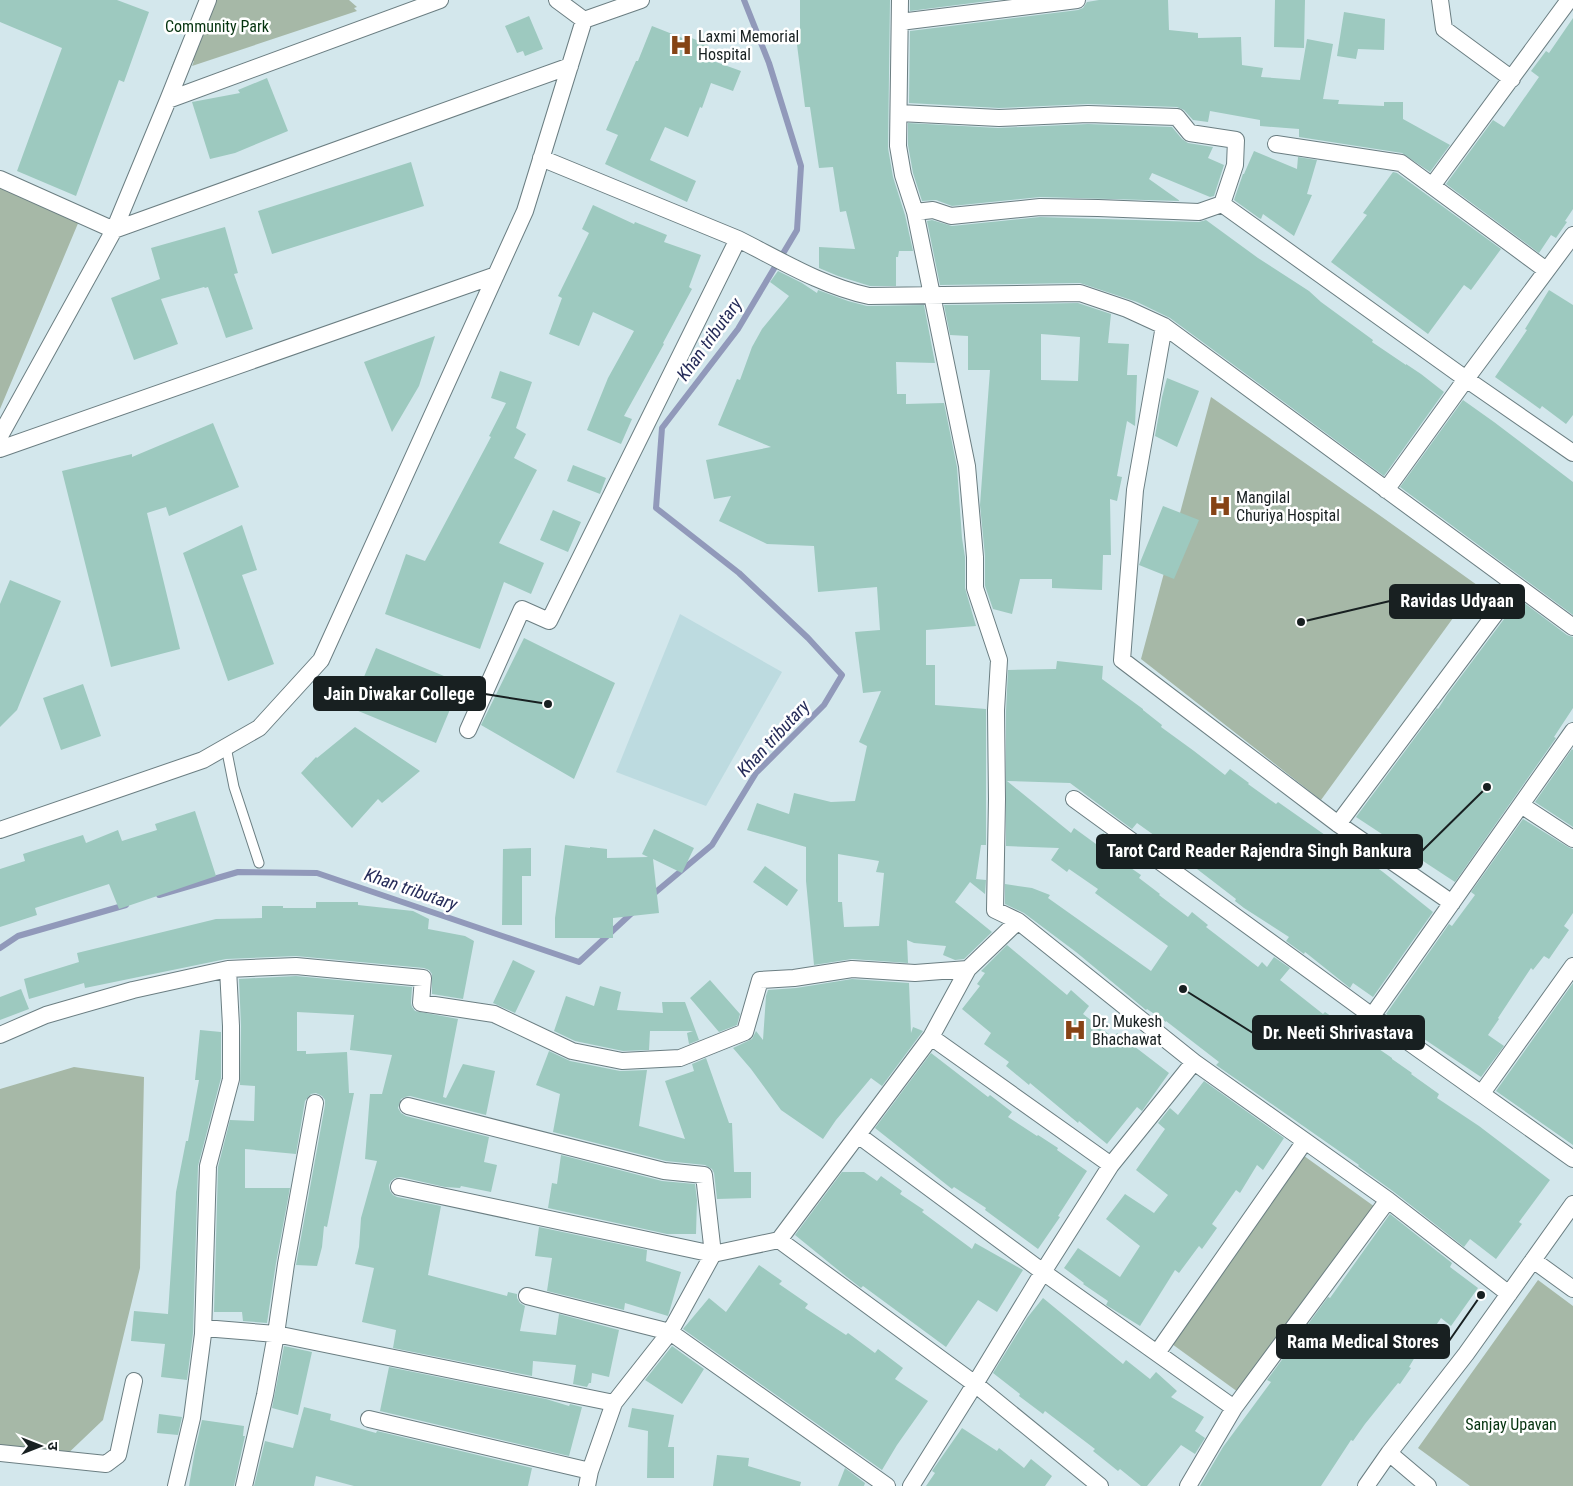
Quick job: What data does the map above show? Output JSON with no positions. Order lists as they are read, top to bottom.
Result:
{
  "water": ["Khan tributary"],
  "parks": ["Community Park", "Sanjay Upavan"],
  "places": {
    "hospital": ["Laxmi Memorial Hospital", "Mangilal Churiya Hospital", "Dr. Mukesh Bhachawat"],
    "other": [
      "Ravidas Udyaan",
      "Jain Diwakar College",
      "Tarot Card Reader Rajendra Singh Bankura",
      "Dr. Neeti Shrivastava",
      "Rama Medical Stores"
    ]
  },
  "north": "right"
}
